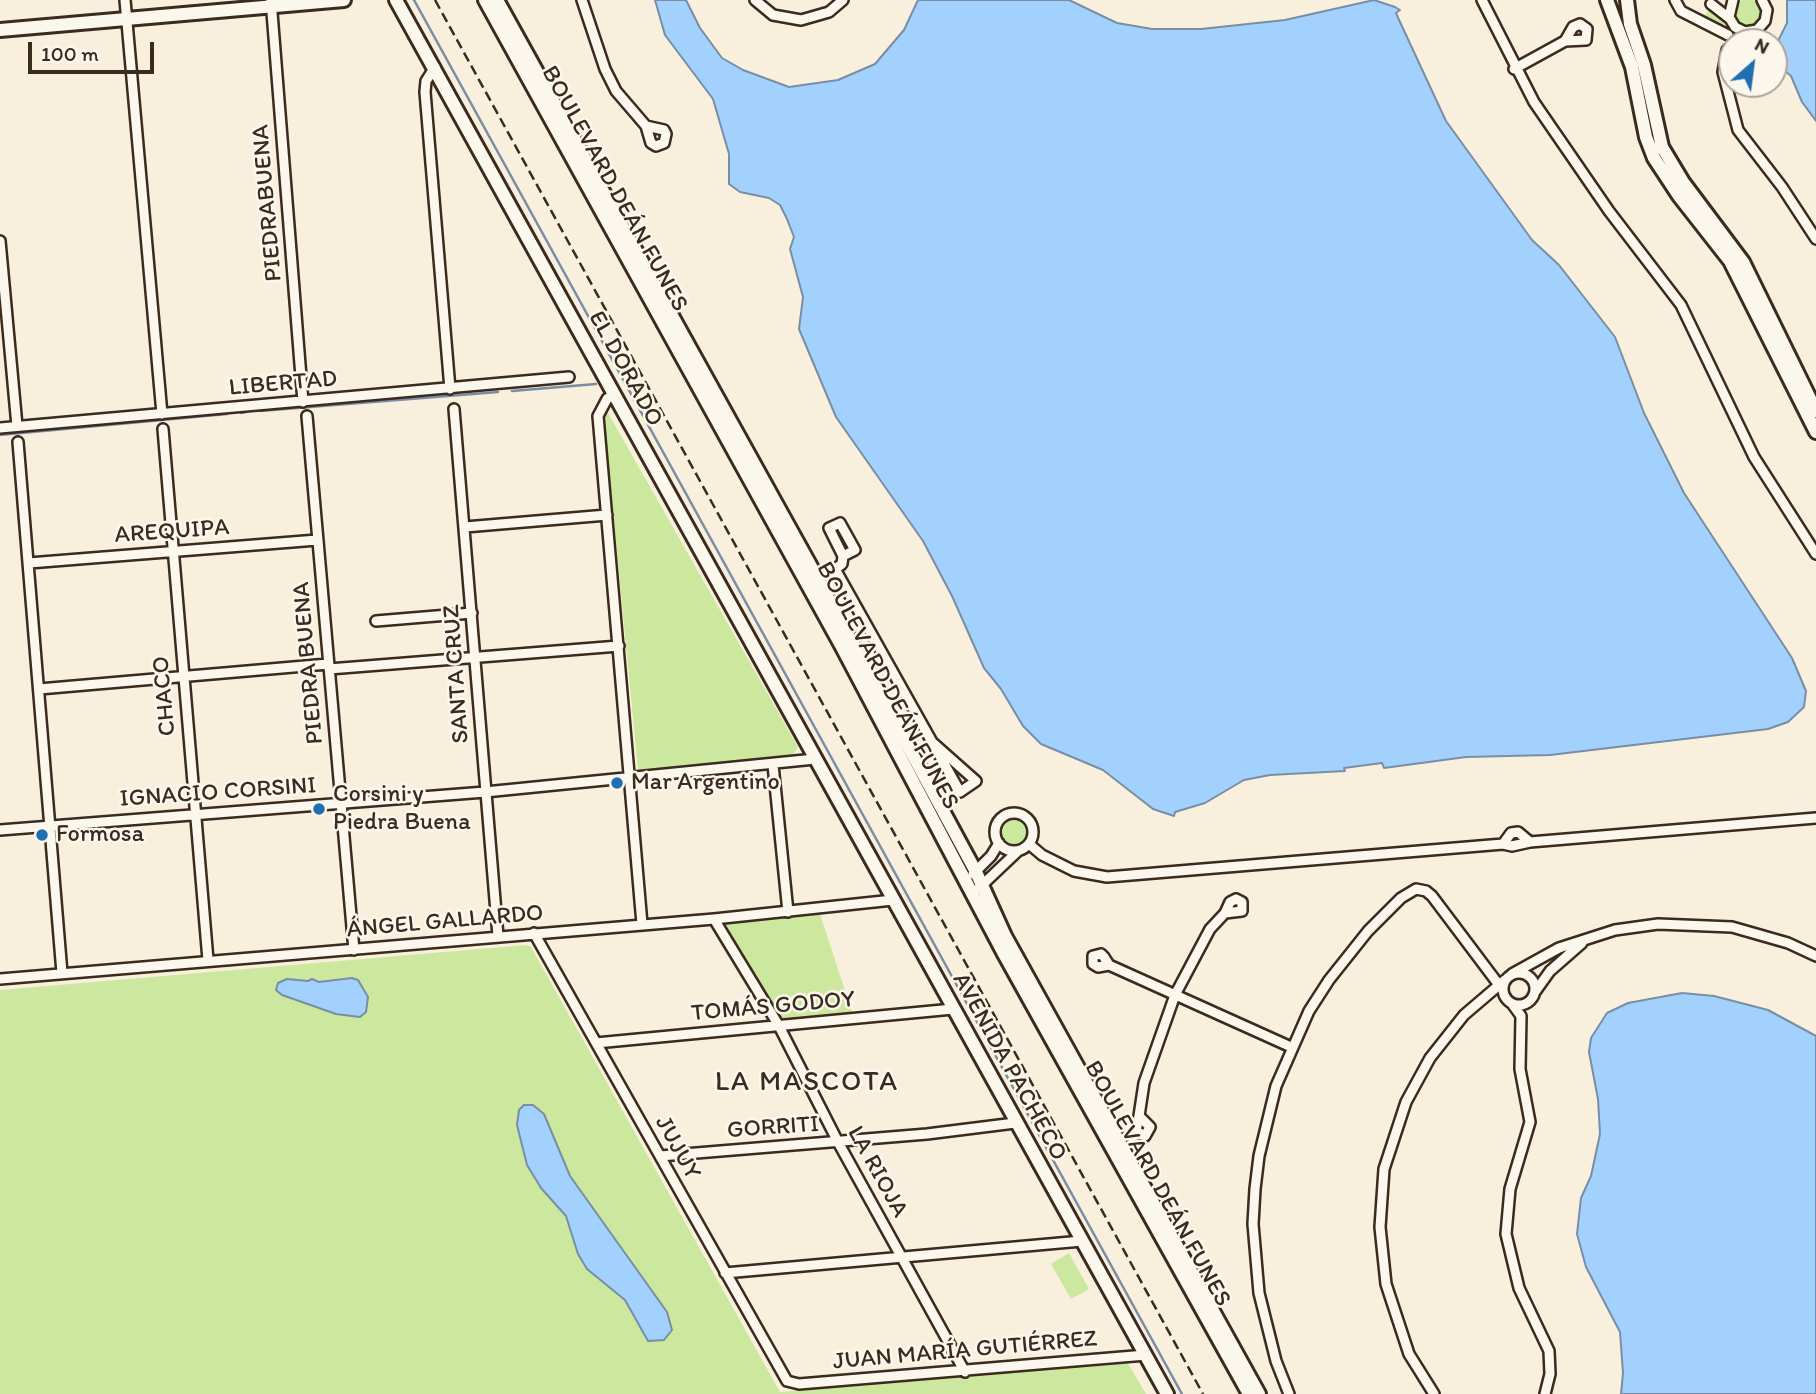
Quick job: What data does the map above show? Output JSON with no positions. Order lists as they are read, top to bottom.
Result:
{
  "streets": {
    "main road": ["BOULEVARD DEÁN FUNES", "EL DORADO", "AVENIDA PACHECO"],
    "street": [
      "PIEDRABUENA",
      "LIBERTAD",
      "AREQUIPA",
      "PIEDRA BUENA",
      "SANTA CRUZ",
      "CHACO",
      "IGNACIO CORSINI",
      "ÁNGEL GALLARDO",
      "TOMÁS GODOY",
      "GORRITI",
      "JUJUY",
      "LA RIOJA",
      "JUAN MARÍA GUTIÉRREZ"
    ]
  },
  "crossings": [
    ["PIEDRABUENA", "LIBERTAD"],
    ["EL DORADO", "IGNACIO CORSINI"],
    ["EL DORADO", "AVENIDA PACHECO"],
    ["AREQUIPA", "PIEDRA BUENA"],
    ["AREQUIPA", "CHACO"],
    ["PIEDRA BUENA", "IGNACIO CORSINI"],
    ["PIEDRA BUENA", "ÁNGEL GALLARDO"],
    ["SANTA CRUZ", "IGNACIO CORSINI"],
    ["SANTA CRUZ", "ÁNGEL GALLARDO"],
    ["CHACO", "IGNACIO CORSINI"],
    ["CHACO", "ÁNGEL GALLARDO"],
    ["IGNACIO CORSINI", "AVENIDA PACHECO"],
    ["ÁNGEL GALLARDO", "AVENIDA PACHECO"],
    ["ÁNGEL GALLARDO", "JUJUY"],
    ["ÁNGEL GALLARDO", "LA RIOJA"],
    ["TOMÁS GODOY", "AVENIDA PACHECO"],
    ["TOMÁS GODOY", "JUJUY"],
    ["TOMÁS GODOY", "LA RIOJA"],
    ["AVENIDA PACHECO", "GORRITI"],
    ["AVENIDA PACHECO", "JUAN MARÍA GUTIÉRREZ"],
    ["GORRITI", "JUJUY"],
    ["GORRITI", "LA RIOJA"],
    ["JUJUY", "JUAN MARÍA GUTIÉRREZ"],
    ["LA RIOJA", "JUAN MARÍA GUTIÉRREZ"]
  ],
  "districts": ["LA MASCOTA"],
  "places": ["Mar Argentino", "Corsini y Piedra Buena", "Formosa"],
  "scale_bar": "100 m",
  "north": "top right"
}
